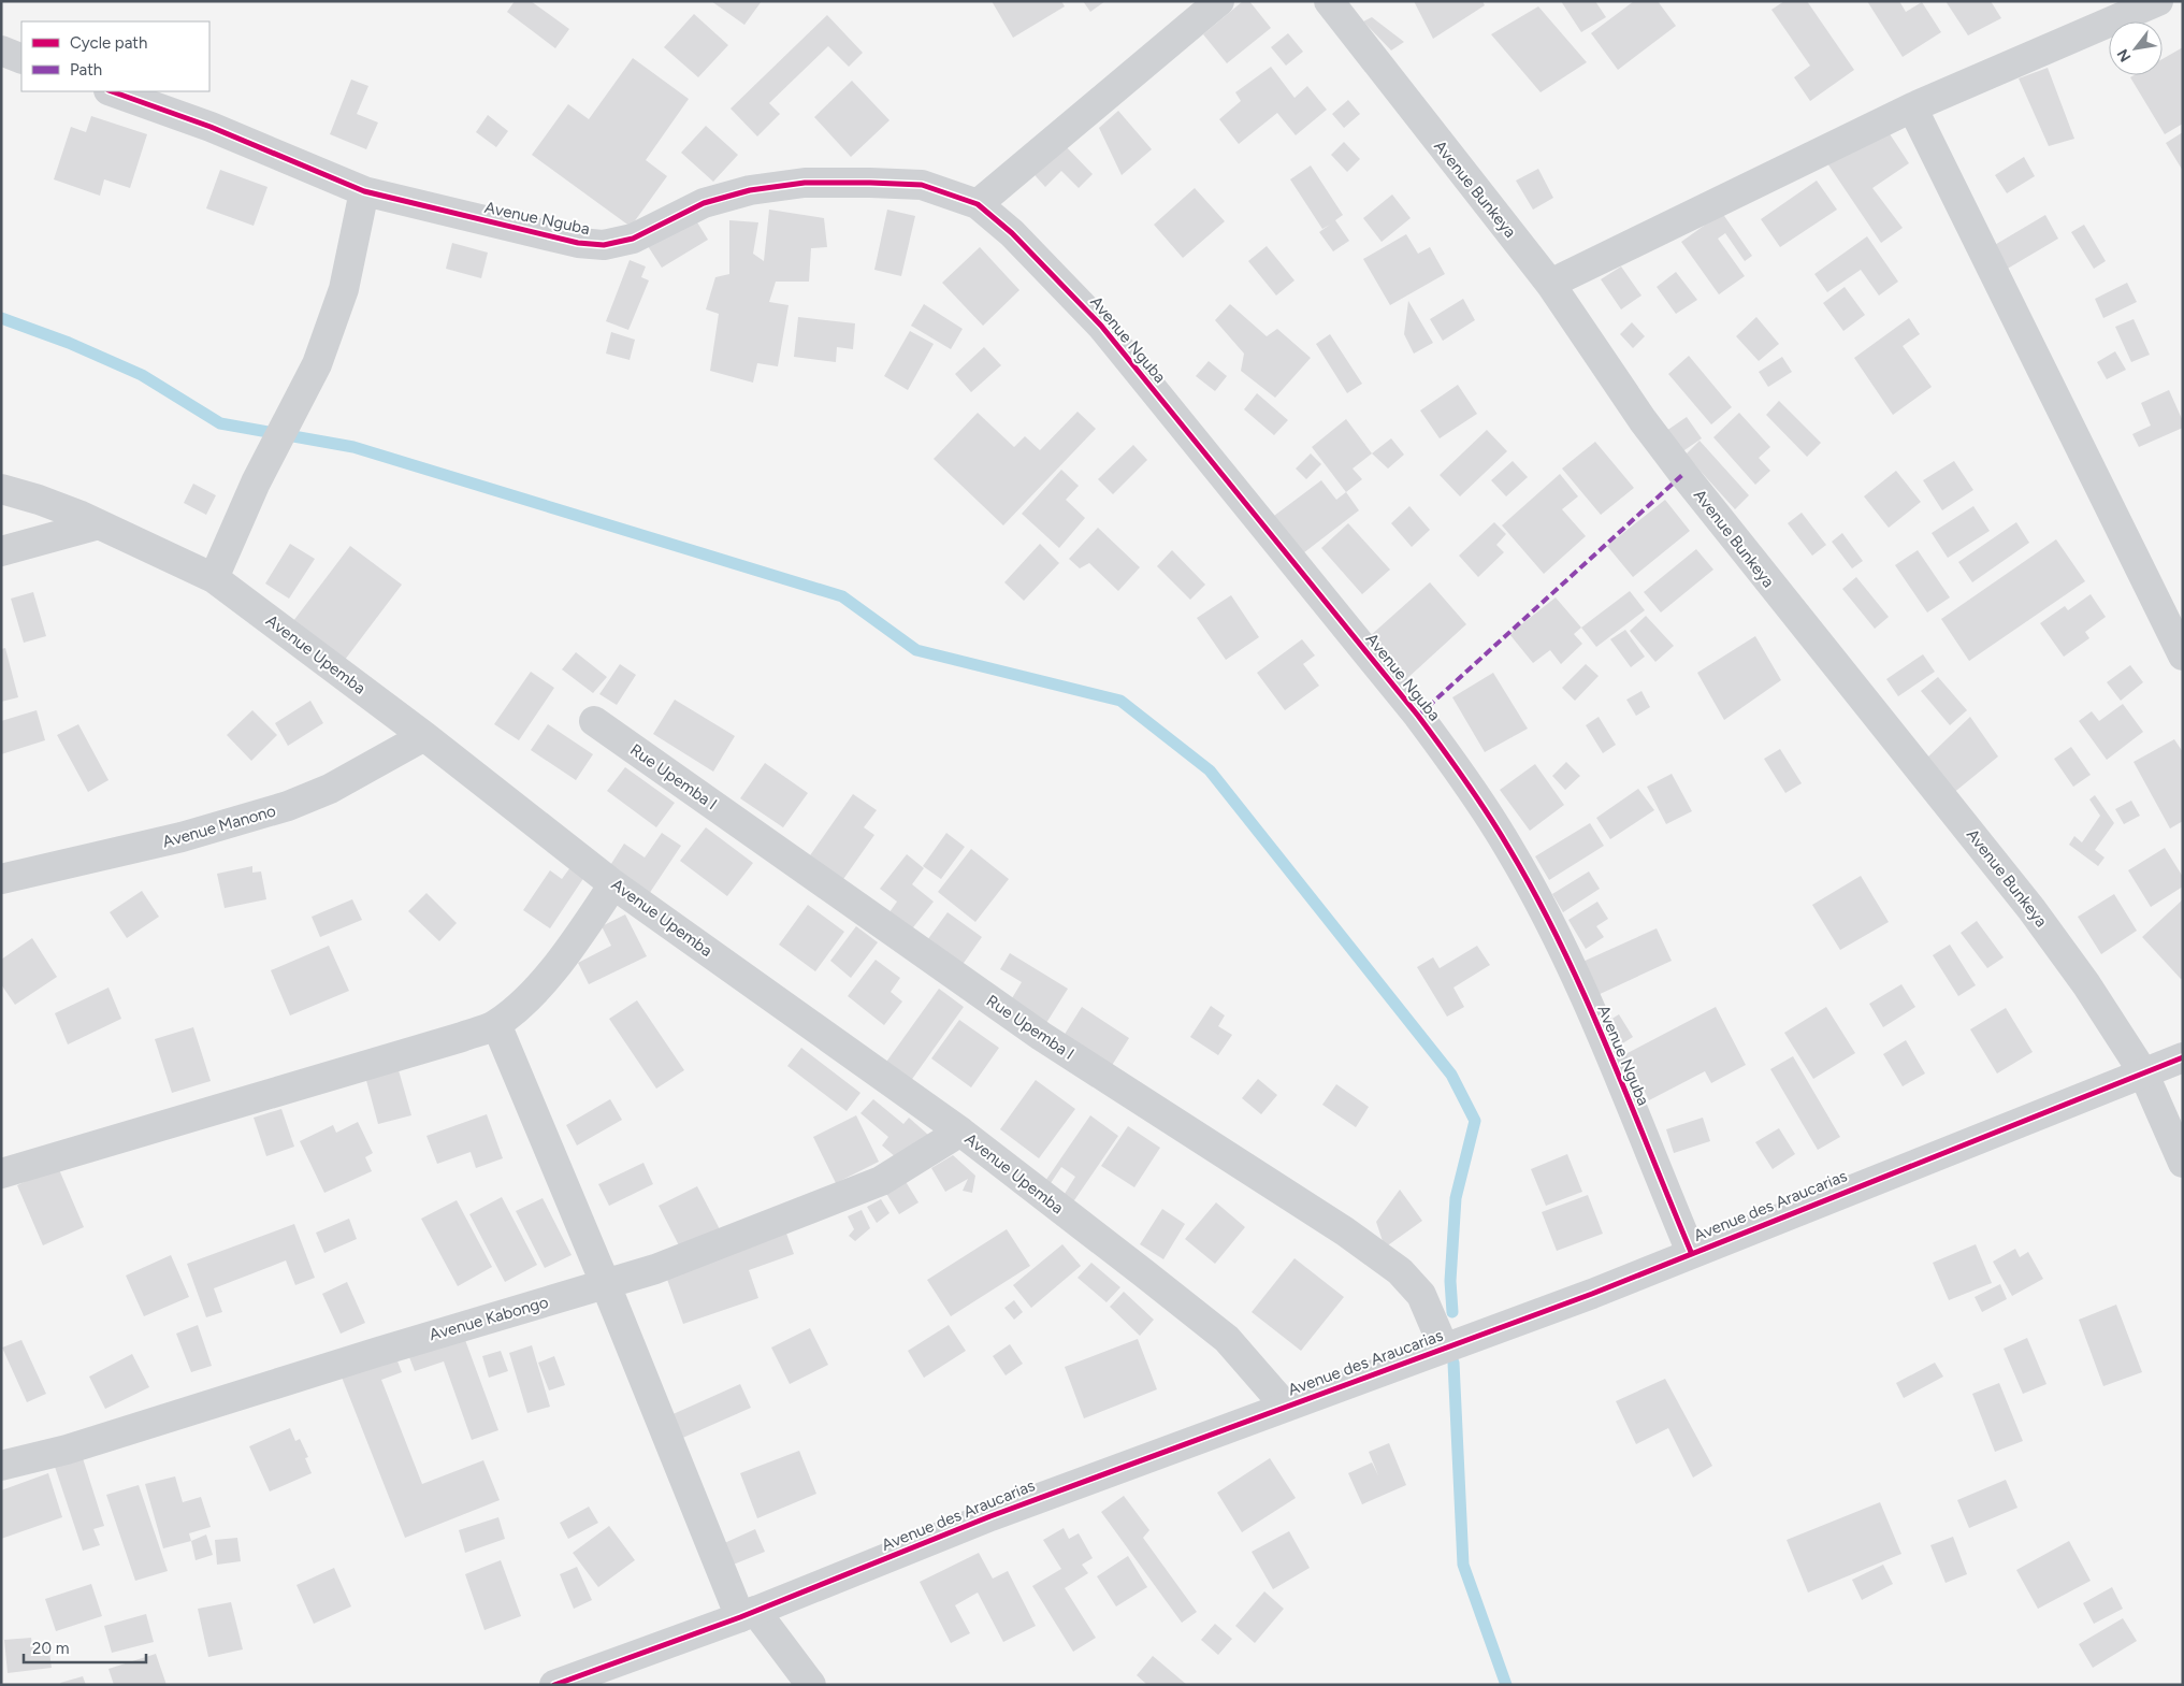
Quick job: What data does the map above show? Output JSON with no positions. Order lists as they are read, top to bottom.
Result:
{
  "streets": {
    "street": [
      "Avenue Bunkeya",
      "Avenue Nguba",
      "Avenue Upemba",
      "Rue Upemba I",
      "Avenue Manono",
      "Avenue des Araucarias",
      "Avenue Kabongo"
    ]
  },
  "crossings": [
    ["Avenue Bunkeya", "Avenue des Araucarias"],
    ["Avenue Nguba", "Avenue des Araucarias"],
    ["Avenue Upemba", "Avenue Manono"],
    ["Avenue Upemba", "Avenue des Araucarias"],
    ["Avenue Upemba", "Avenue Kabongo"],
    ["Rue Upemba I", "Avenue des Araucarias"]
  ],
  "legend": ["Cycle path", "Path"],
  "scale_bar": "20 m",
  "north": "bottom left"
}
